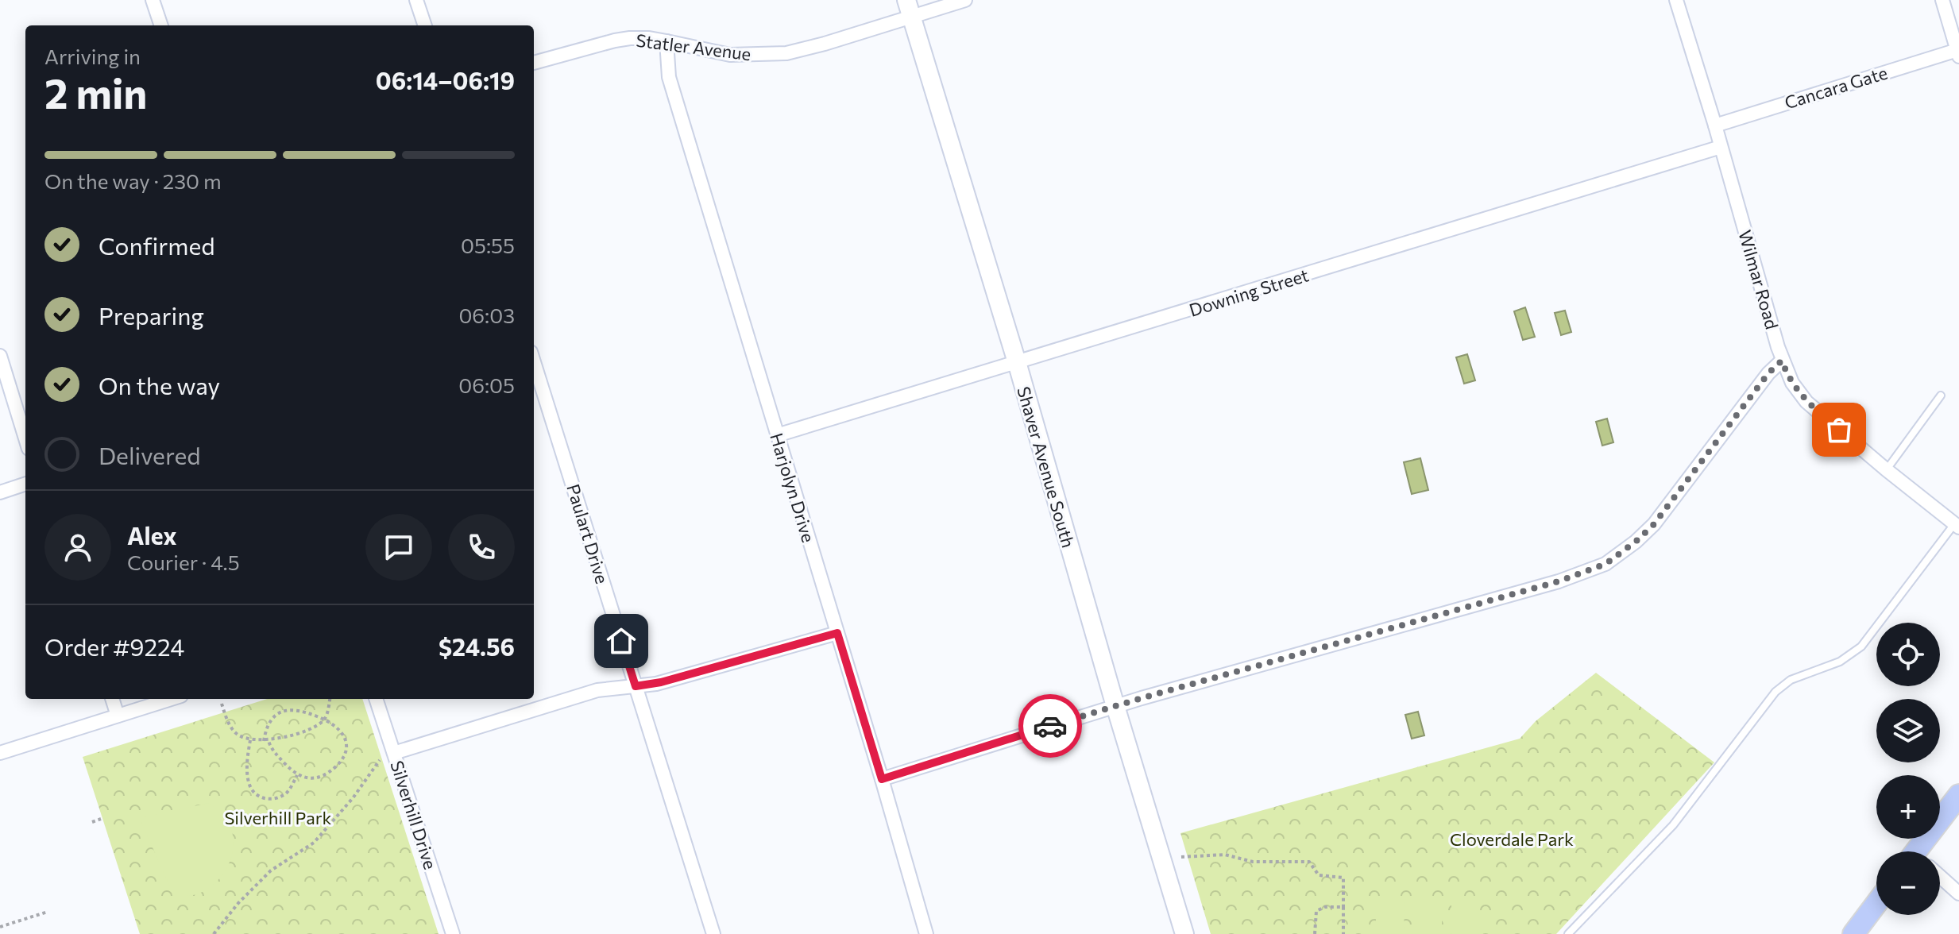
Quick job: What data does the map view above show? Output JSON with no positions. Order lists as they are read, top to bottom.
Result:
{
  "streets": {
    "street": [
      "Statler Avenue",
      "Cancara Gate",
      "Wilmar Road",
      "Downing Street",
      "Shaver Avenue South",
      "Harjolyn Drive",
      "Paulart Drive",
      "Silverhill Drive"
    ]
  },
  "crossings": [
    ["Statler Avenue", "Shaver Avenue South"],
    ["Statler Avenue", "Harjolyn Drive"],
    ["Cancara Gate", "Wilmar Road"],
    ["Wilmar Road", "Downing Street"],
    ["Downing Street", "Shaver Avenue South"],
    ["Downing Street", "Harjolyn Drive"]
  ],
  "parks": ["Silverhill Park", "Cloverdale Park"],
  "page": {
    "heading": ["2 min", "Arriving in", "06:14–06:19"],
    "panel": [
      "Alex",
      "Courier · 4.5",
      "Order #9224",
      "$24.56"
    ],
    "bar": "On the way · 230 m",
    "list": [
      ["Confirmed", "05:55"],
      ["Preparing", "06:03"],
      ["On the way", "06:05"],
      "Delivered"
    ],
    "map_buttons": ["+", "−"]
  }
}
